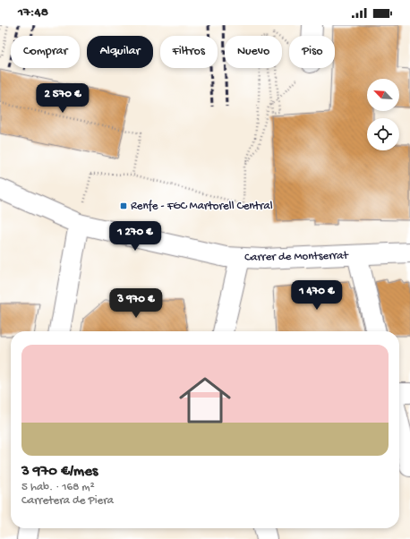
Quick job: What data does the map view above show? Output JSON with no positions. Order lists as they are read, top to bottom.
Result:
{
  "streets": {
    "street": ["Carrer de Montserrat"]
  },
  "places": {
    "transit": ["Renfe - FGC Martorell Central"]
  },
  "north": "top left",
  "page": {
    "status": "17:48",
    "chip": [
      "Comprar",
      "Alquilar",
      "Filtros",
      "Nuevo",
      "Piso"
    ],
    "price": [
      "2 570 €",
      "1 270 €",
      "1 470 €",
      "3 970 €"
    ],
    "list": [
      {
        "name": "3 970 €/mes",
        "note": "5 hab. · 168 m² · Carretera de Piera"
      }
    ]
  }
}
